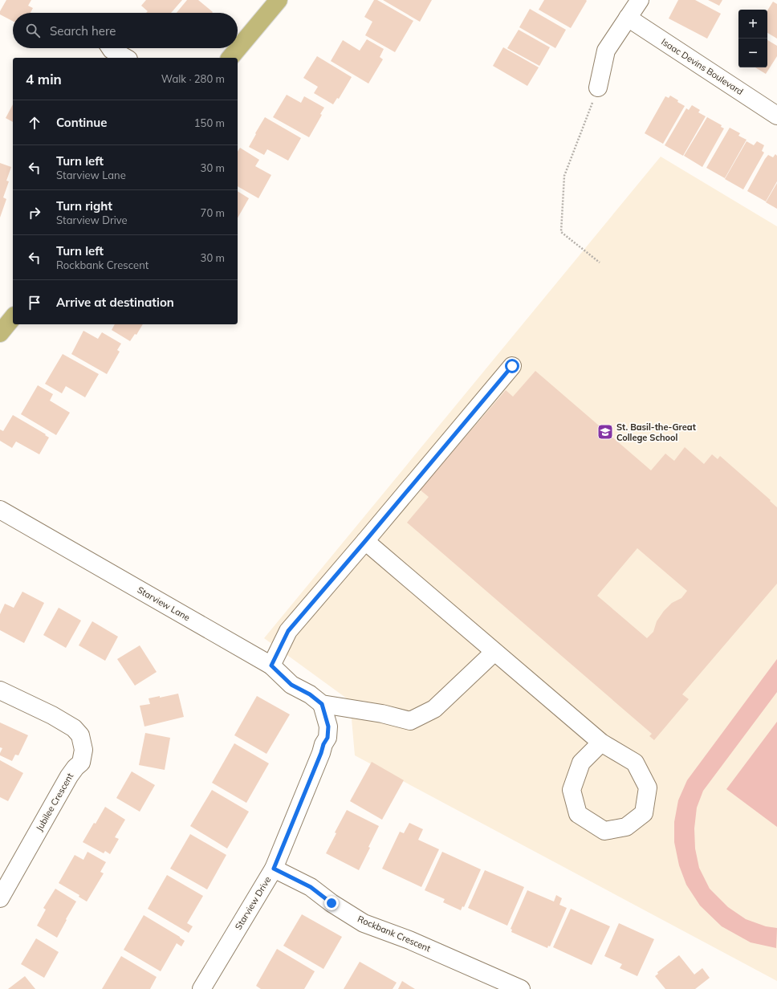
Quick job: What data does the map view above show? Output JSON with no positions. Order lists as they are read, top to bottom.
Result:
{
  "streets": {
    "street": [
      "Isaac Devins Boulevard",
      "Starview Lane",
      "Jubilee Crescent",
      "Starview Drive",
      "Rockbank Crescent"
    ]
  },
  "crossings": [
    ["Starview Lane", "Starview Drive"],
    ["Starview Drive", "Rockbank Crescent"]
  ],
  "places": {
    "school or university": ["St. Basil-the-Great College School"]
  },
  "page": {
    "map_buttons": ["+", "−"],
    "search": "Search here",
    "heading": ["4 min", "Walk · 280 m"],
    "list": [
      ["Continue", "150 m"],
      ["Turn left", "Starview Lane", "30 m"],
      ["Turn right", "Starview Drive", "70 m"],
      ["Turn left", "Rockbank Crescent", "30 m"],
      "Arrive at destination"
    ]
  }
}
